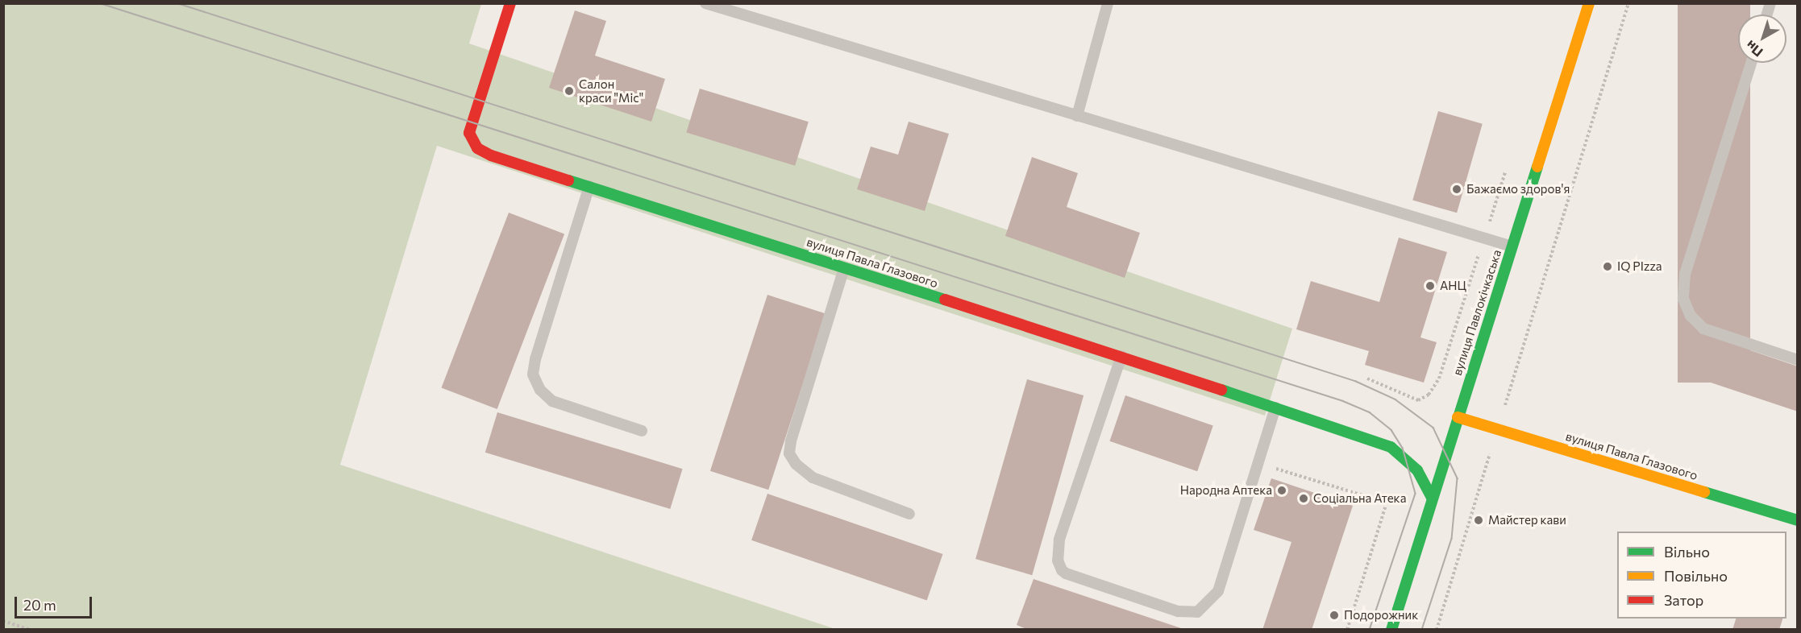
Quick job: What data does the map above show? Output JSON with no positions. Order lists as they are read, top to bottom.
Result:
{
  "streets": {
    "street": ["вулиця Павла Глазового", "вулиця Павлокічкаська"]
  },
  "crossings": [
    ["вулиця Павла Глазового", "вулиця Павлокічкаська"]
  ],
  "places": [
    "Салон краси \"Міс\"",
    "Бажаємо здоров'я",
    "IQ PIzza",
    "АНЦ",
    "Народна Аптека",
    "Соціальна Атека",
    "Майстер кави",
    "Подорожник"
  ],
  "legend": ["Вільно", "Повільно", "Затор"],
  "scale_bar": "20 m",
  "north": "bottom left"
}
